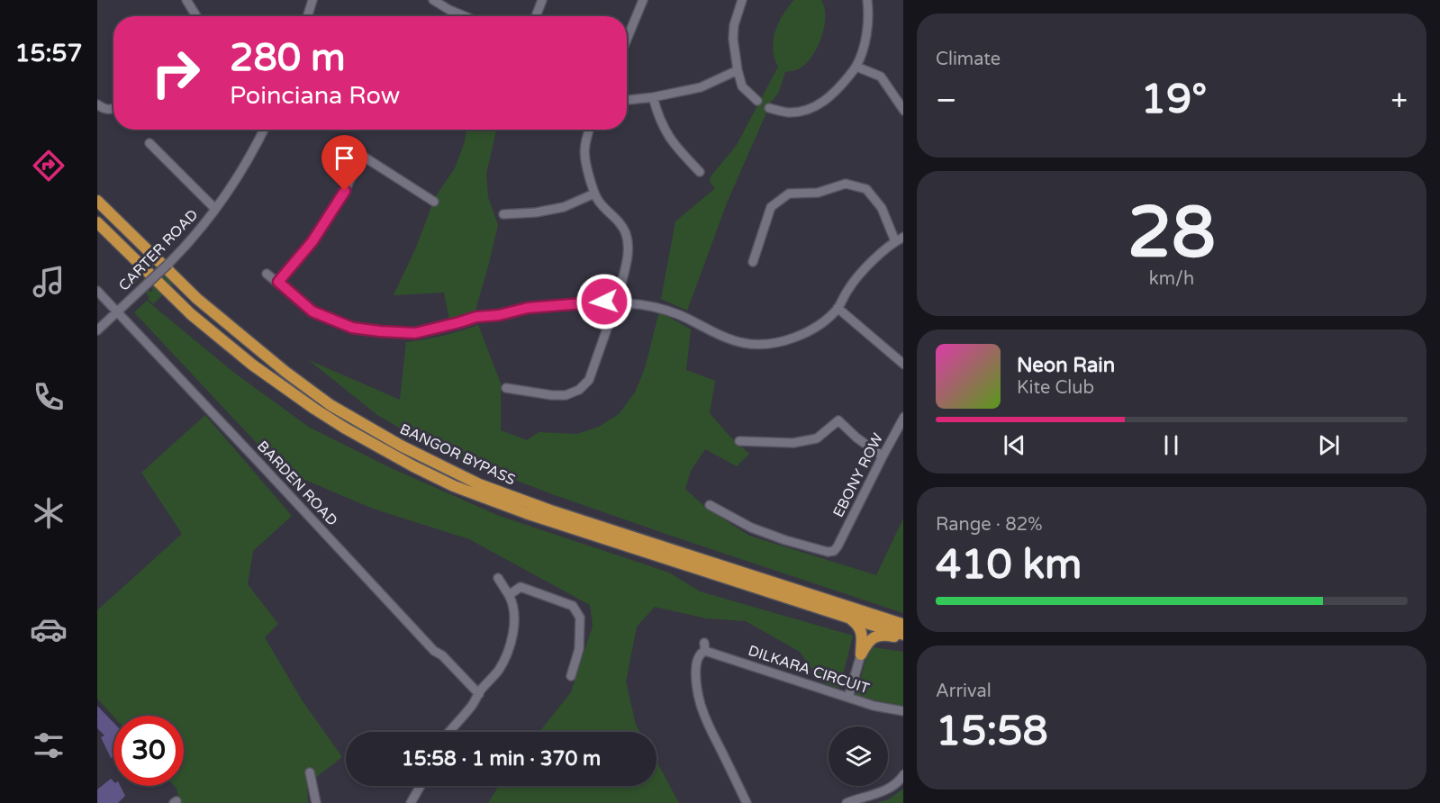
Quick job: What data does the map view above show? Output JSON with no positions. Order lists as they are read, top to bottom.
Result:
{
  "streets": {
    "main road": ["BANGOR BYPASS"],
    "street": [
      "CARTER ROAD",
      "EBONY ROW",
      "BARDEN ROAD",
      "DILKARA CIRCUIT"
    ]
  },
  "crossings": [
    ["CARTER ROAD", "BARDEN ROAD"]
  ],
  "page": {
    "tabs": "15:57",
    "tile": [
      "Climate",
      ["28", "km/h"],
      ["Range · 82%", "410 km"],
      ["Arrival", "15:58"]
    ],
    "turn": ["280 m", "Poinciana Row"],
    "heat": ["−", "19°", "+"],
    "song": ["Neon Rain", "Kite Club"],
    "limit": "30",
    "trip": "15:58 · 1 min · 370 m"
  }
}
